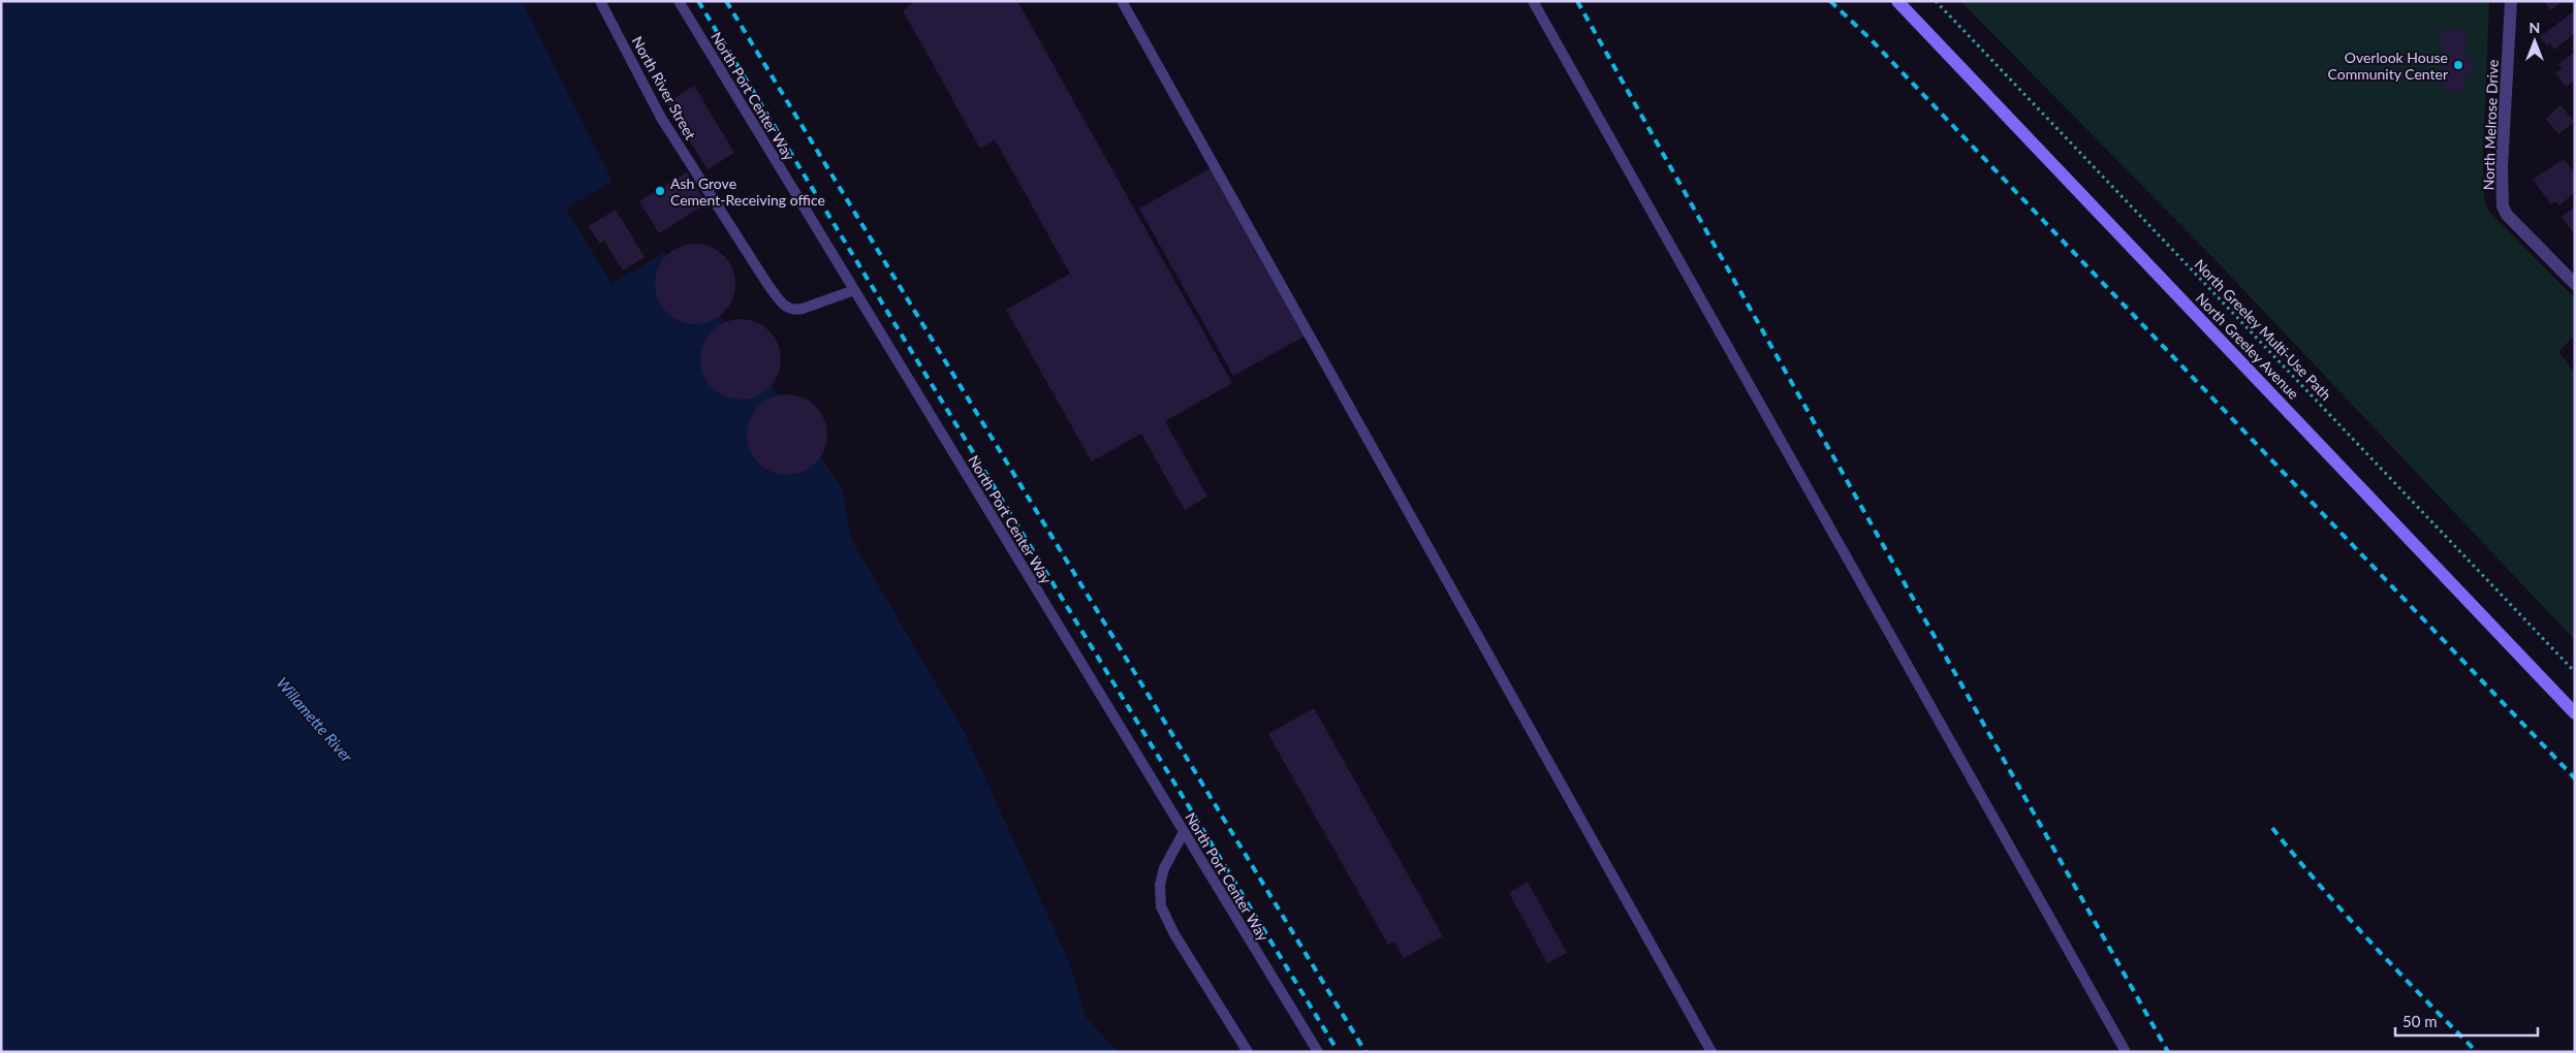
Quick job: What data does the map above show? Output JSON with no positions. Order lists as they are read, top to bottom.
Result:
{
  "streets": {
    "main road": ["North Greeley Avenue"],
    "street": ["North Melrose Drive"],
    "lane": ["North River Street", "North Port Center Way"],
    "path": ["North Greeley Multi-Use Path"]
  },
  "crossings": [
    ["North River Street", "North Port Center Way"]
  ],
  "water": ["Willamette River"],
  "places": ["Overlook House Community Center", "Ash Grove Cement-Receiving office"],
  "scale_bar": "50 m",
  "north": "top"
}
